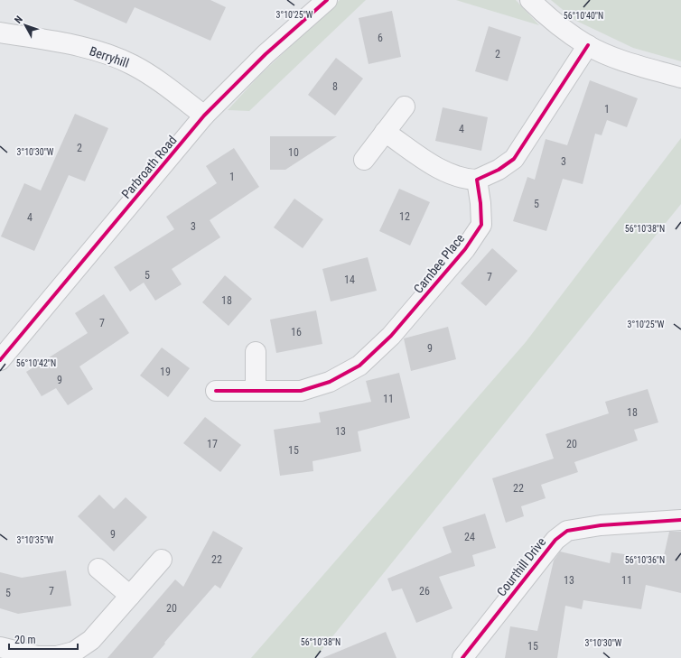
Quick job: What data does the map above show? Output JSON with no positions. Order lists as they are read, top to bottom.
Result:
{
  "streets": {
    "street": [
      "Berryhill",
      "Parbroath Road",
      "Carnbee Place",
      "Courthill Drive"
    ]
  },
  "crossings": [
    ["Berryhill", "Parbroath Road"]
  ],
  "house_numbers": [
    "6",
    "2",
    "8",
    "1",
    "4",
    "2",
    "10",
    "3",
    "1",
    "5",
    "12",
    "4",
    "3",
    "5",
    "7",
    "14",
    "18",
    "7",
    "16",
    "9",
    "19",
    "9",
    "11",
    "18",
    "13",
    "17",
    "20",
    "15",
    "22",
    "9",
    "24",
    "22",
    "13",
    "11",
    "7",
    "26",
    "5",
    "20",
    "15"
  ],
  "scale_bar": "20 m",
  "north": "top left",
  "coordinates": [
    "3°10'25\"W",
    "56°10'40\"N",
    "3°10'30\"W",
    "56°10'38\"N",
    "56°10'42\"N",
    "3°10'35\"W",
    "56°10'36\"N"
  ]
}
